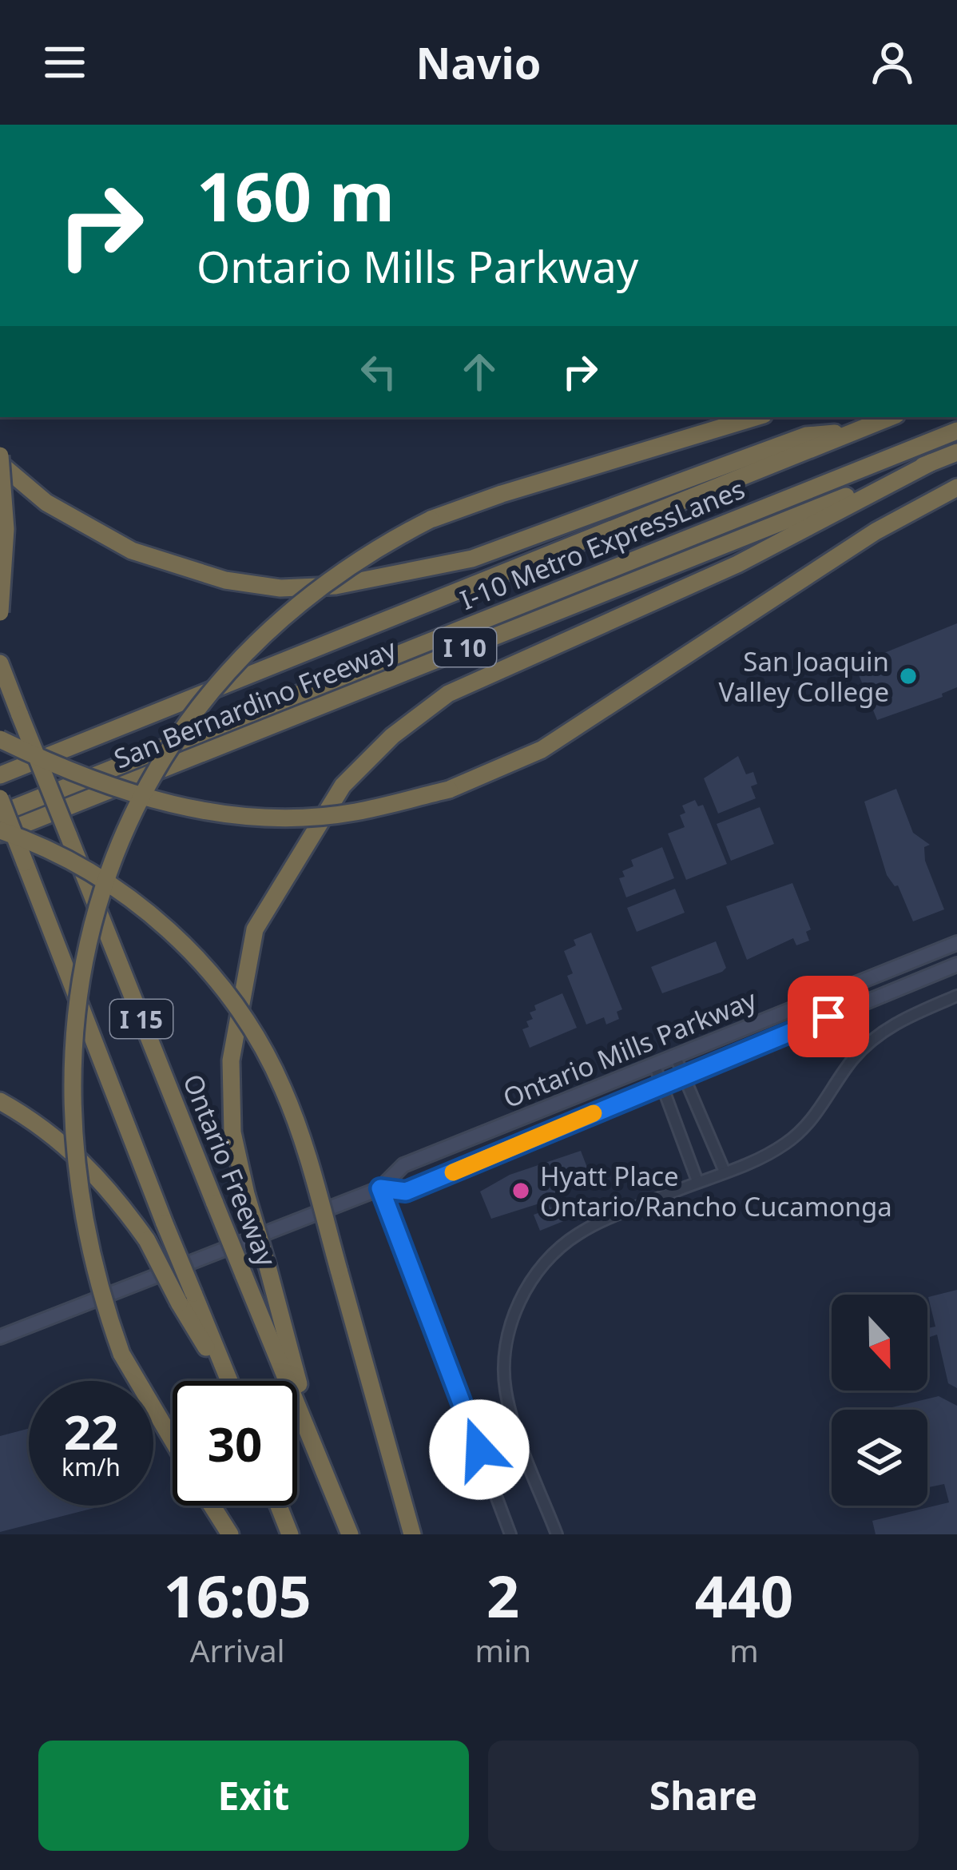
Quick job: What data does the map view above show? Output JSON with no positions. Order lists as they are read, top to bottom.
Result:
{
  "streets": {
    "highway": [
      "I-10 Metro ExpressLanes",
      "I 10",
      "San Bernardino Freeway",
      "I 15",
      "Ontario Freeway"
    ],
    "main road": ["Ontario Mills Parkway"]
  },
  "places": ["San Joaquin Valley College", "Hyatt Place Ontario/Rancho Cucamonga"],
  "north": "bottom",
  "page": {
    "header": "Navio",
    "turn": ["160 m", "Ontario Mills Parkway"],
    "speed": "22 km/h",
    "limit": "30",
    "eta": [
      "16:05",
      "Arrival",
      "2",
      "min",
      "440",
      "m"
    ],
    "buttons": ["Exit", "Share"]
  }
}
